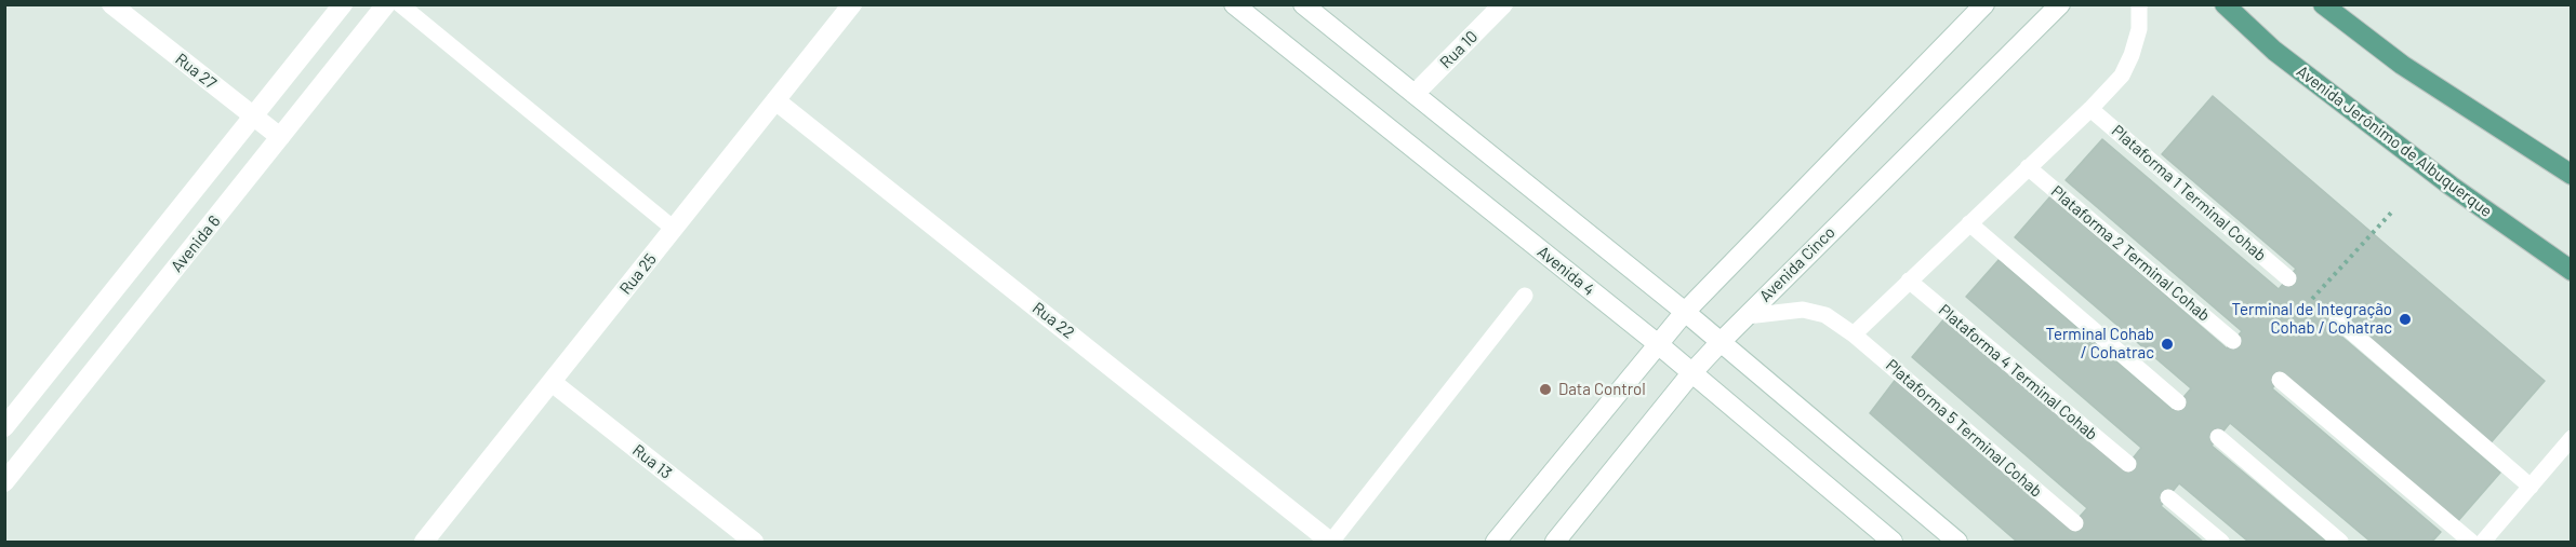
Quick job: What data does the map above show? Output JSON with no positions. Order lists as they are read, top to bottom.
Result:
{
  "streets": {
    "main road": [
      "Rua 10",
      "Rua 27",
      "Avenida Jerônimo de Albuquerque",
      "Avenida 6",
      "Avenida Cinco",
      "Avenida 4",
      "Rua 25",
      "Rua 22",
      "Rua 13"
    ],
    "lane": [
      "Plataforma 1 Terminal Cohab",
      "Plataforma 2 Terminal Cohab",
      "Plataforma 4 Terminal Cohab",
      "Plataforma 5 Terminal Cohab"
    ]
  },
  "crossings": [
    ["Rua 27", "Avenida 6"],
    ["Avenida Cinco", "Avenida 4"],
    ["Avenida Cinco", "Plataforma 5 Terminal Cohab"],
    ["Rua 25", "Rua 22"],
    ["Rua 25", "Rua 13"]
  ],
  "places": ["Terminal de Integração Cohab / Cohatrac", "Terminal Cohab / Cohatrac", "Data Control"]
}
